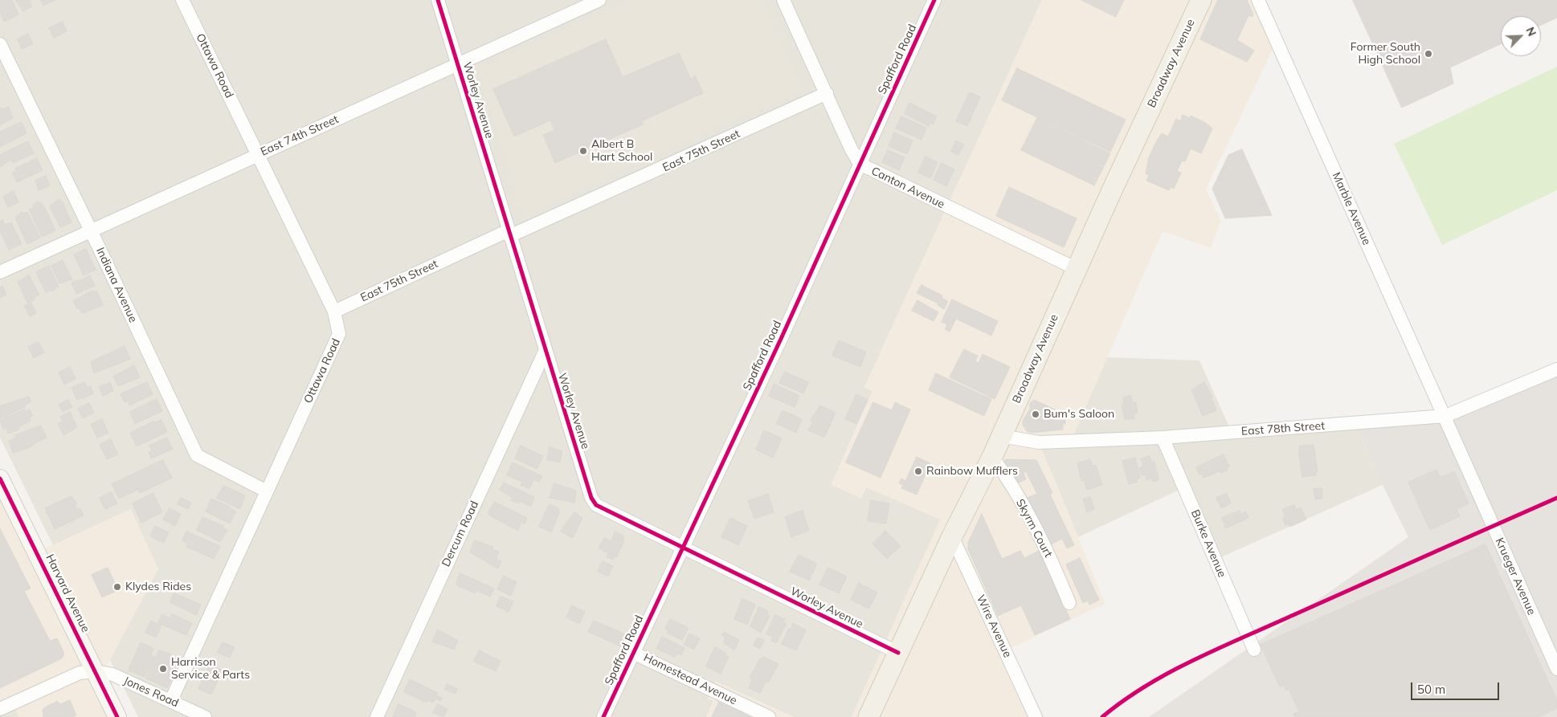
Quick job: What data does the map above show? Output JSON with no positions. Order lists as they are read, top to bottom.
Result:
{
  "streets": {
    "main road": ["Broadway Avenue", "Harvard Avenue"],
    "street": [
      "Spafford Road",
      "Ottawa Road",
      "Worley Avenue",
      "East 74th Street",
      "East 75th Street",
      "Canton Avenue",
      "Marble Avenue",
      "Indiana Avenue",
      "East 78th Street",
      "Skyrm Court",
      "Dercum Road",
      "Burke Avenue",
      "Krueger Avenue",
      "Wire Avenue",
      "Homestead Avenue",
      "Jones Road"
    ]
  },
  "crossings": [
    ["Spafford Road", "Worley Avenue"],
    ["Spafford Road", "Canton Avenue"],
    ["Spafford Road", "Homestead Avenue"],
    ["Broadway Avenue", "Worley Avenue"],
    ["Broadway Avenue", "Canton Avenue"],
    ["Broadway Avenue", "East 78th Street"],
    ["Broadway Avenue", "Skyrm Court"],
    ["Broadway Avenue", "Wire Avenue"],
    ["Ottawa Road", "East 74th Street"],
    ["Ottawa Road", "East 75th Street"],
    ["Ottawa Road", "Indiana Avenue"],
    ["Ottawa Road", "Jones Road"],
    ["Worley Avenue", "East 74th Street"],
    ["Worley Avenue", "East 75th Street"],
    ["Worley Avenue", "Dercum Road"],
    ["East 74th Street", "Indiana Avenue"],
    ["East 75th Street", "Canton Avenue"],
    ["Marble Avenue", "East 78th Street"],
    ["Marble Avenue", "Krueger Avenue"],
    ["East 78th Street", "Burke Avenue"],
    ["East 78th Street", "Krueger Avenue"],
    ["Harvard Avenue", "Jones Road"]
  ],
  "places": [
    "Former South High School",
    "Albert B Hart School",
    "Bum's Saloon",
    "Rainbow Mufflers",
    "Klydes Rides",
    "Harrison Service & Parts"
  ],
  "scale_bar": "50 m",
  "north": "top right"
}
